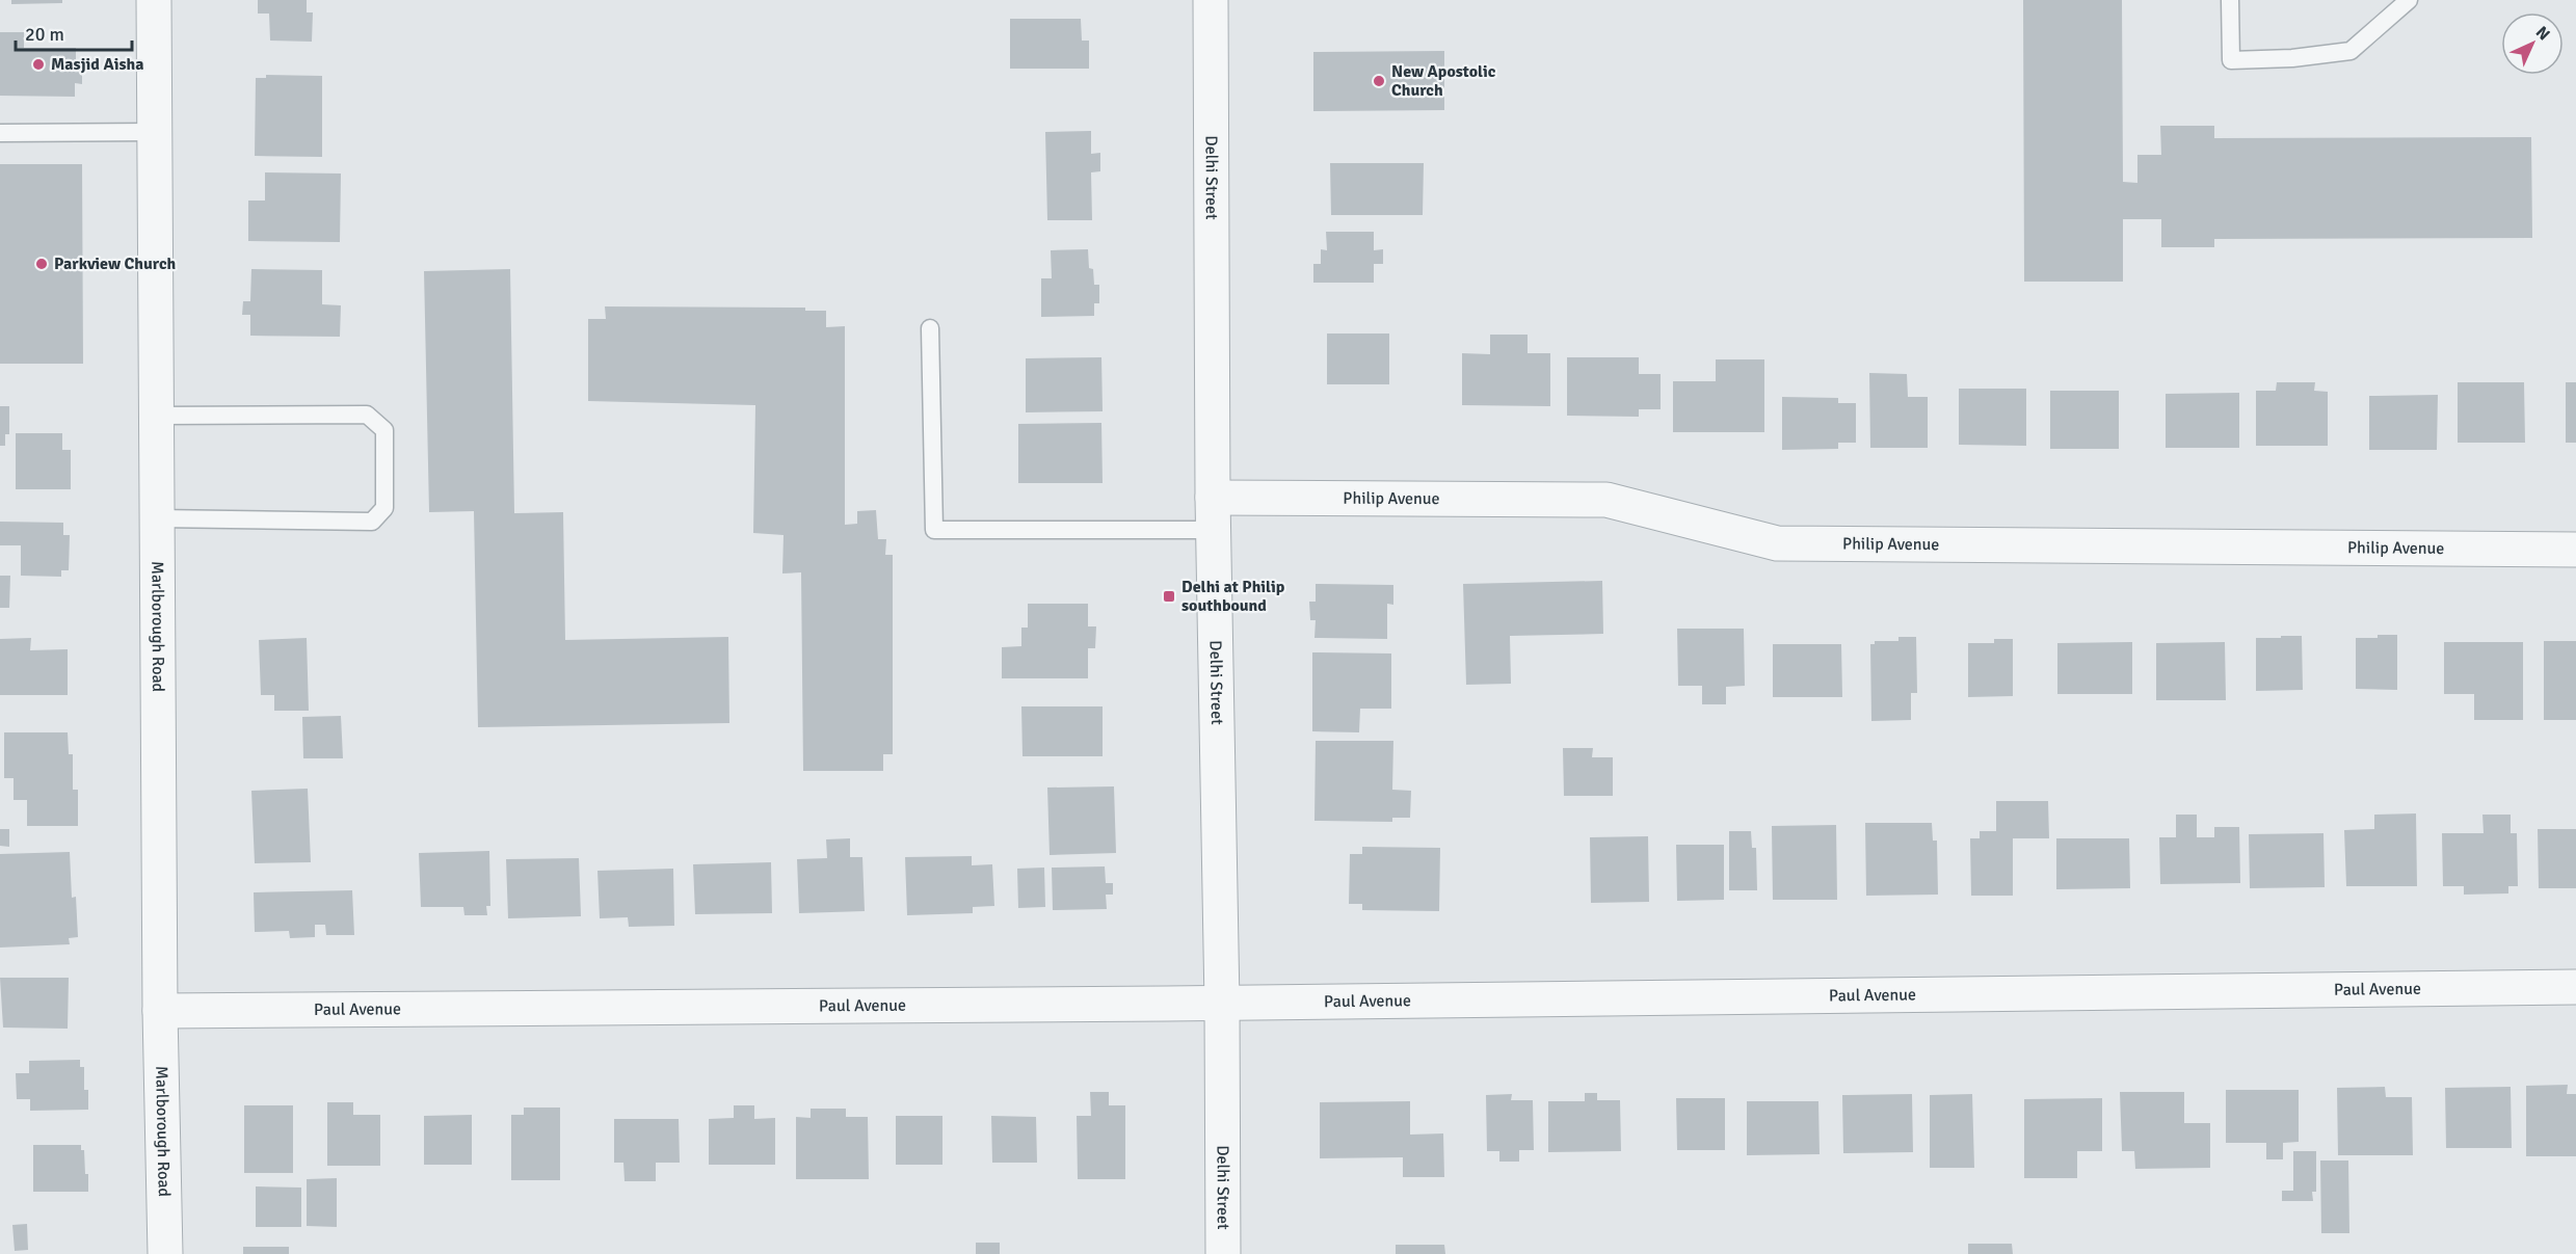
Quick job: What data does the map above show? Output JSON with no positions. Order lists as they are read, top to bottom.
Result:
{
  "streets": {
    "street": [
      "Delhi Street",
      "Philip Avenue",
      "Marlborough Road",
      "Paul Avenue"
    ]
  },
  "crossings": [
    ["Delhi Street", "Philip Avenue"],
    ["Delhi Street", "Paul Avenue"],
    ["Marlborough Road", "Paul Avenue"]
  ],
  "places": {
    "other": ["Masjid Aisha", "New Apostolic Church", "Parkview Church"],
    "transit": ["Delhi at Philip southbound"]
  },
  "scale_bar": "20 m",
  "north": "top right"
}
